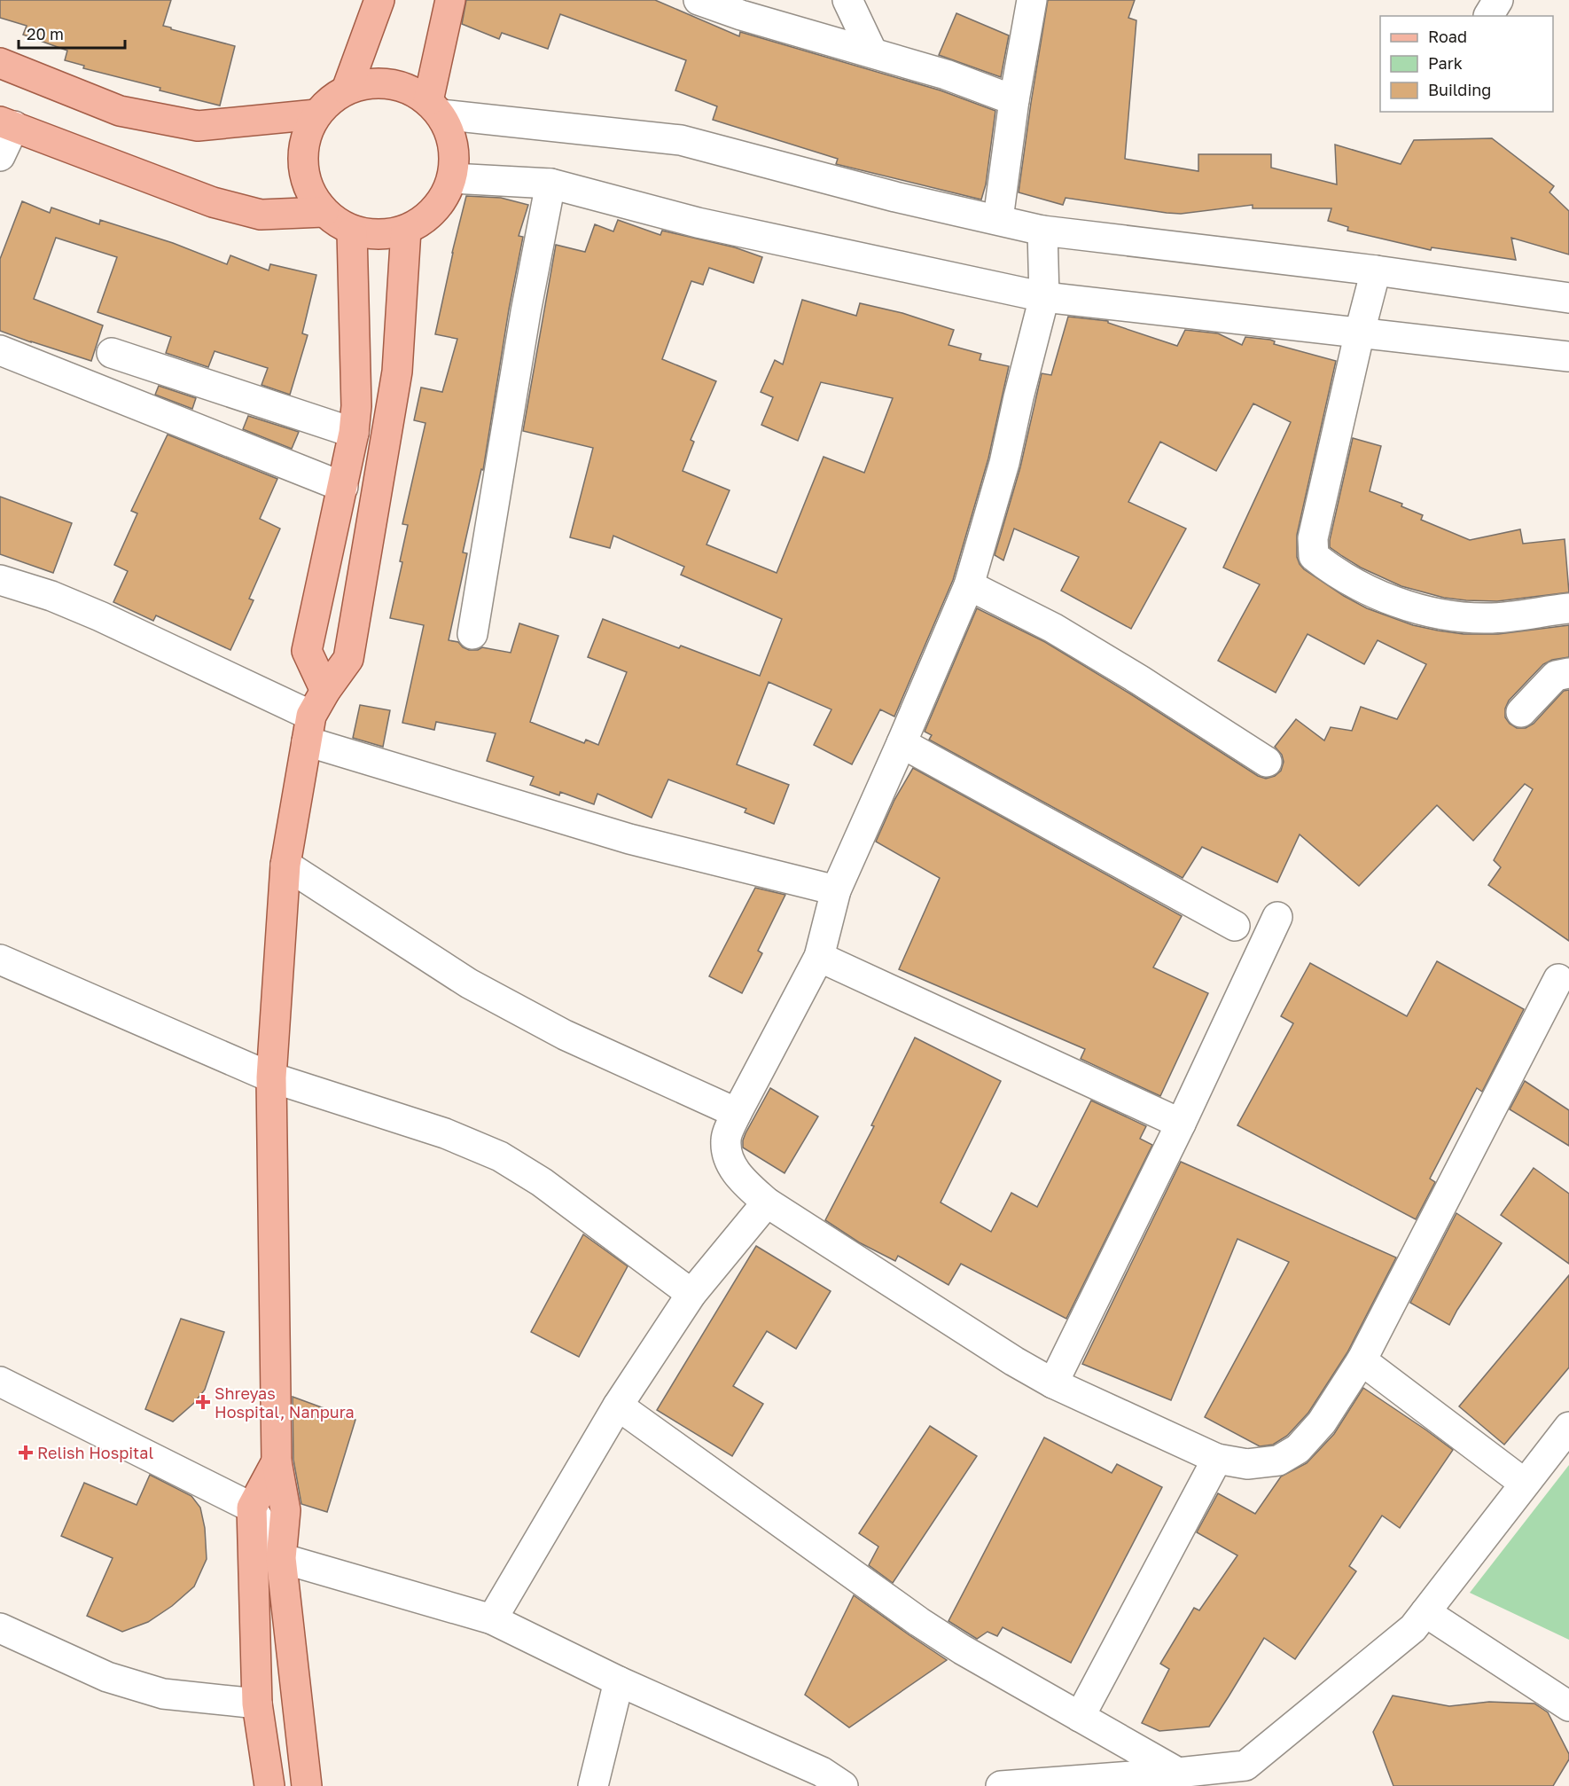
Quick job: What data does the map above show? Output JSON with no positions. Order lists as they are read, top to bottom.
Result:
{
  "places": {
    "health": ["Shreyas Hospital, Nanpura", "Relish Hospital"]
  },
  "legend": ["Road", "Park", "Building"],
  "scale_bar": "20 m"
}
